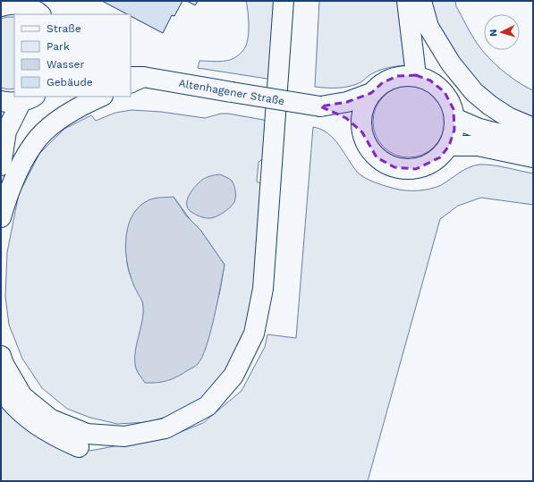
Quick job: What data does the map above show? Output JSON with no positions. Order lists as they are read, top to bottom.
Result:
{
  "streets": {
    "main road": ["Altenhagener Straße"]
  },
  "legend": [
    "Straße",
    "Park",
    "Wasser",
    "Gebäude"
  ],
  "north": "left"
}
